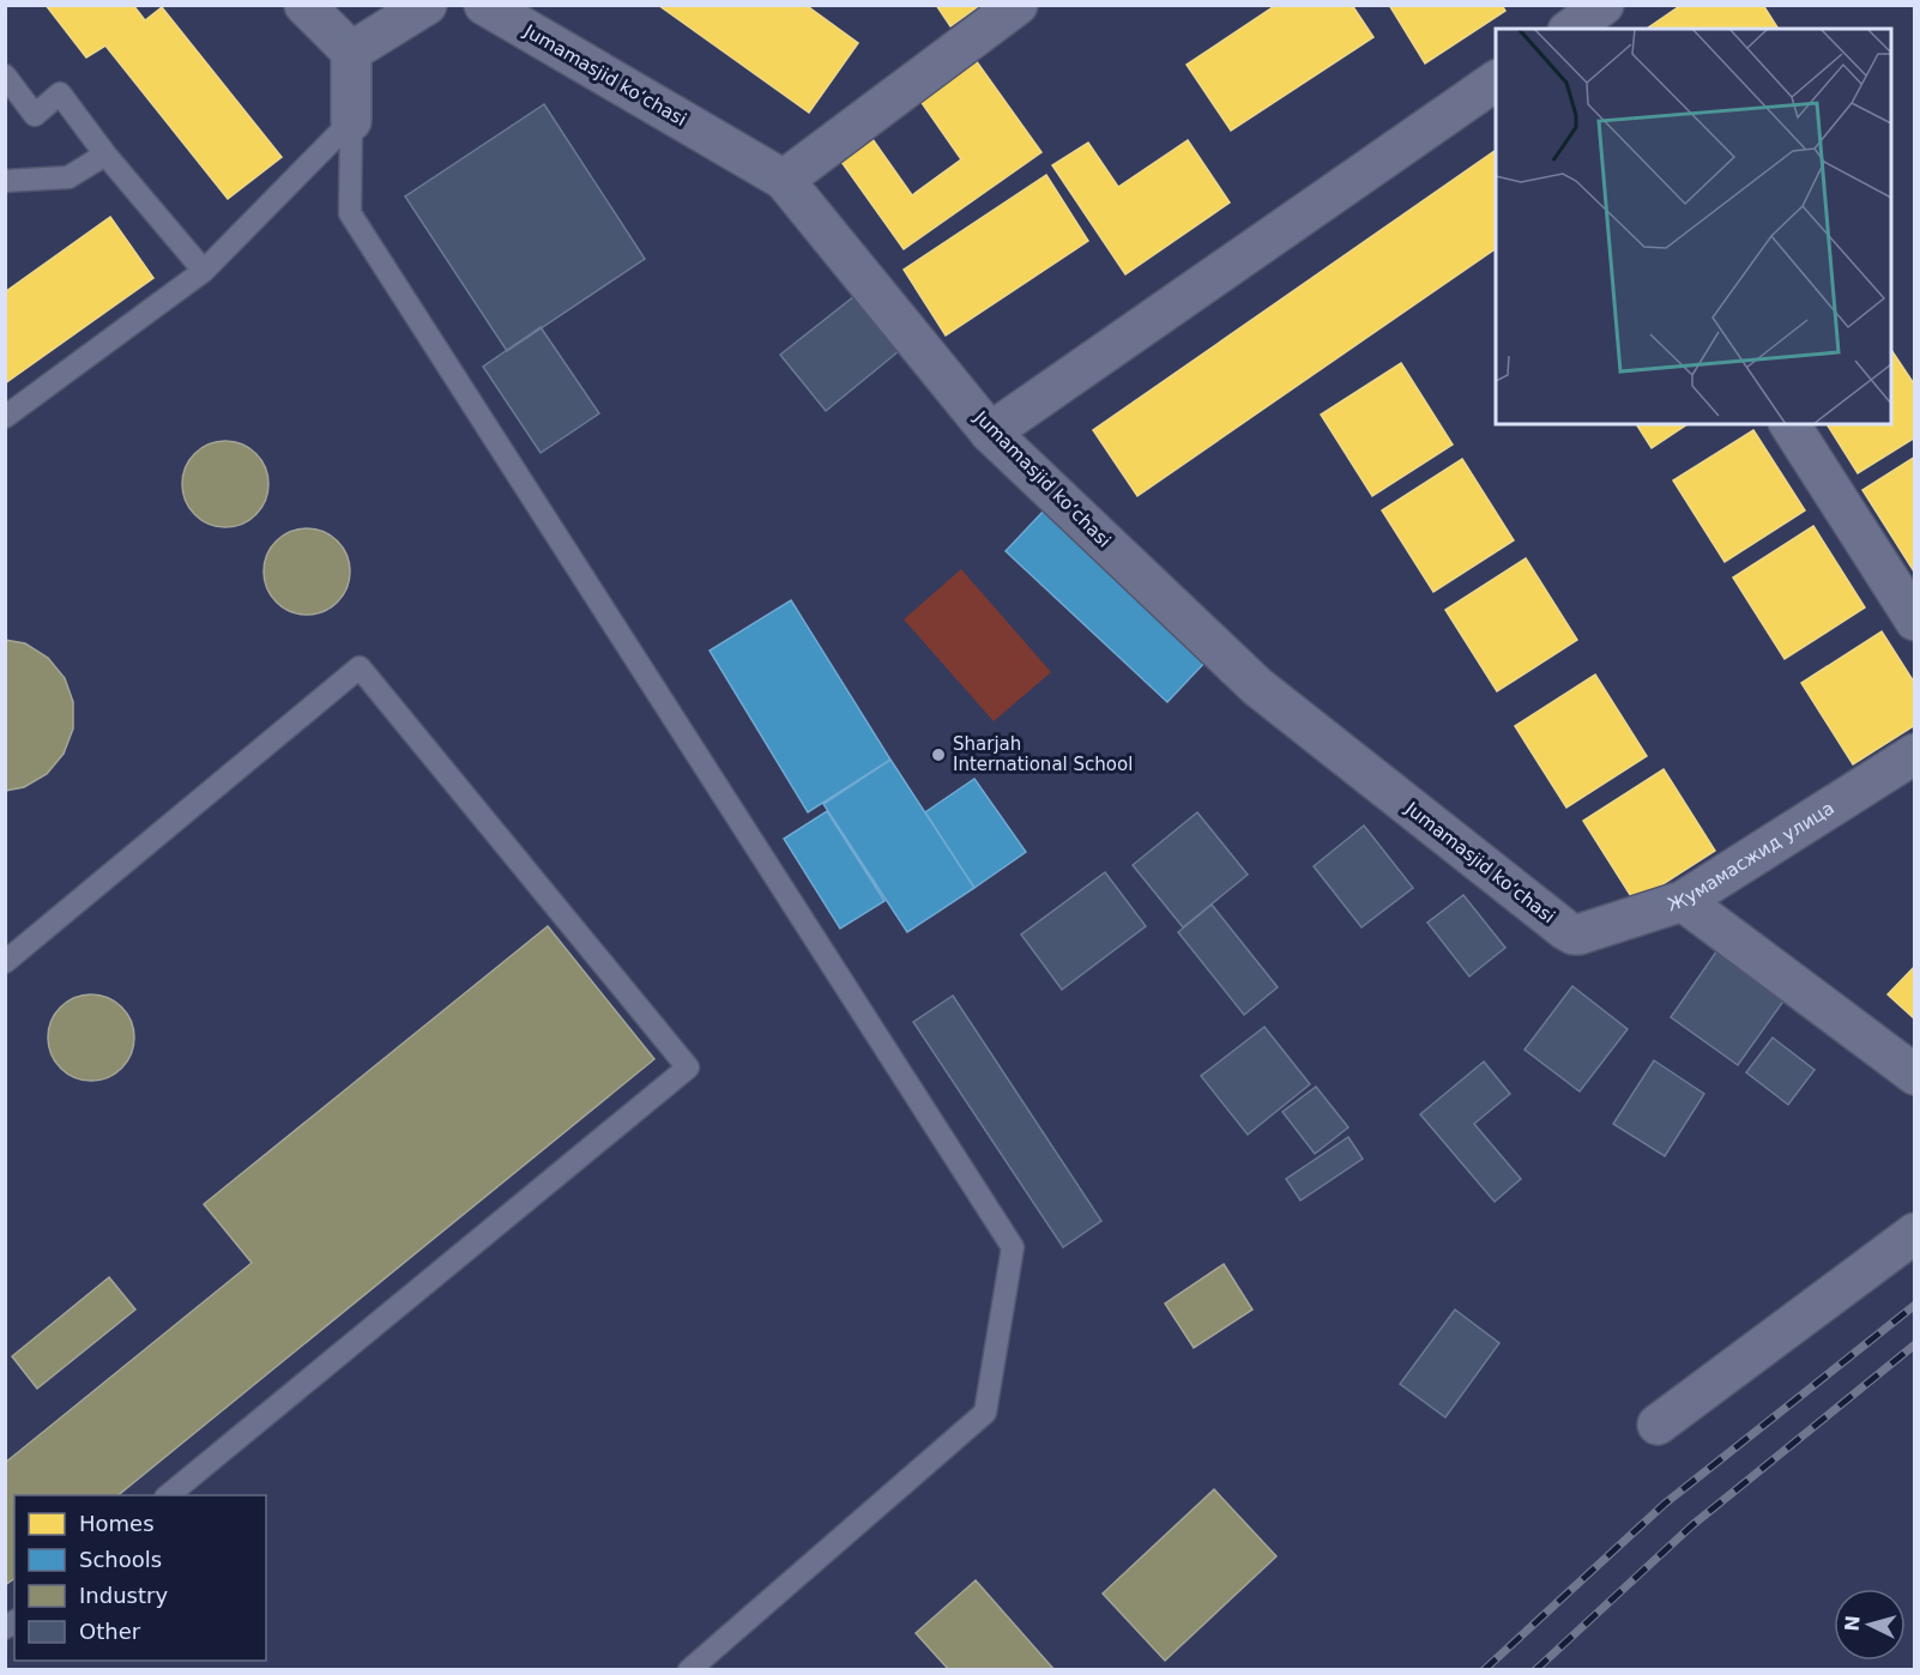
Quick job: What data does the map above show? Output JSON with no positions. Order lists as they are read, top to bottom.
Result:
{
  "streets": {
    "street": ["Jumamasjid koʻchasi", "Жумамасжид улица"]
  },
  "crossings": [
    ["Jumamasjid koʻchasi", "Жумамасжид улица"]
  ],
  "places": ["Sharjah International School"],
  "legend": [
    "Homes",
    "Schools",
    "Industry",
    "Other"
  ],
  "north": "left"
}
